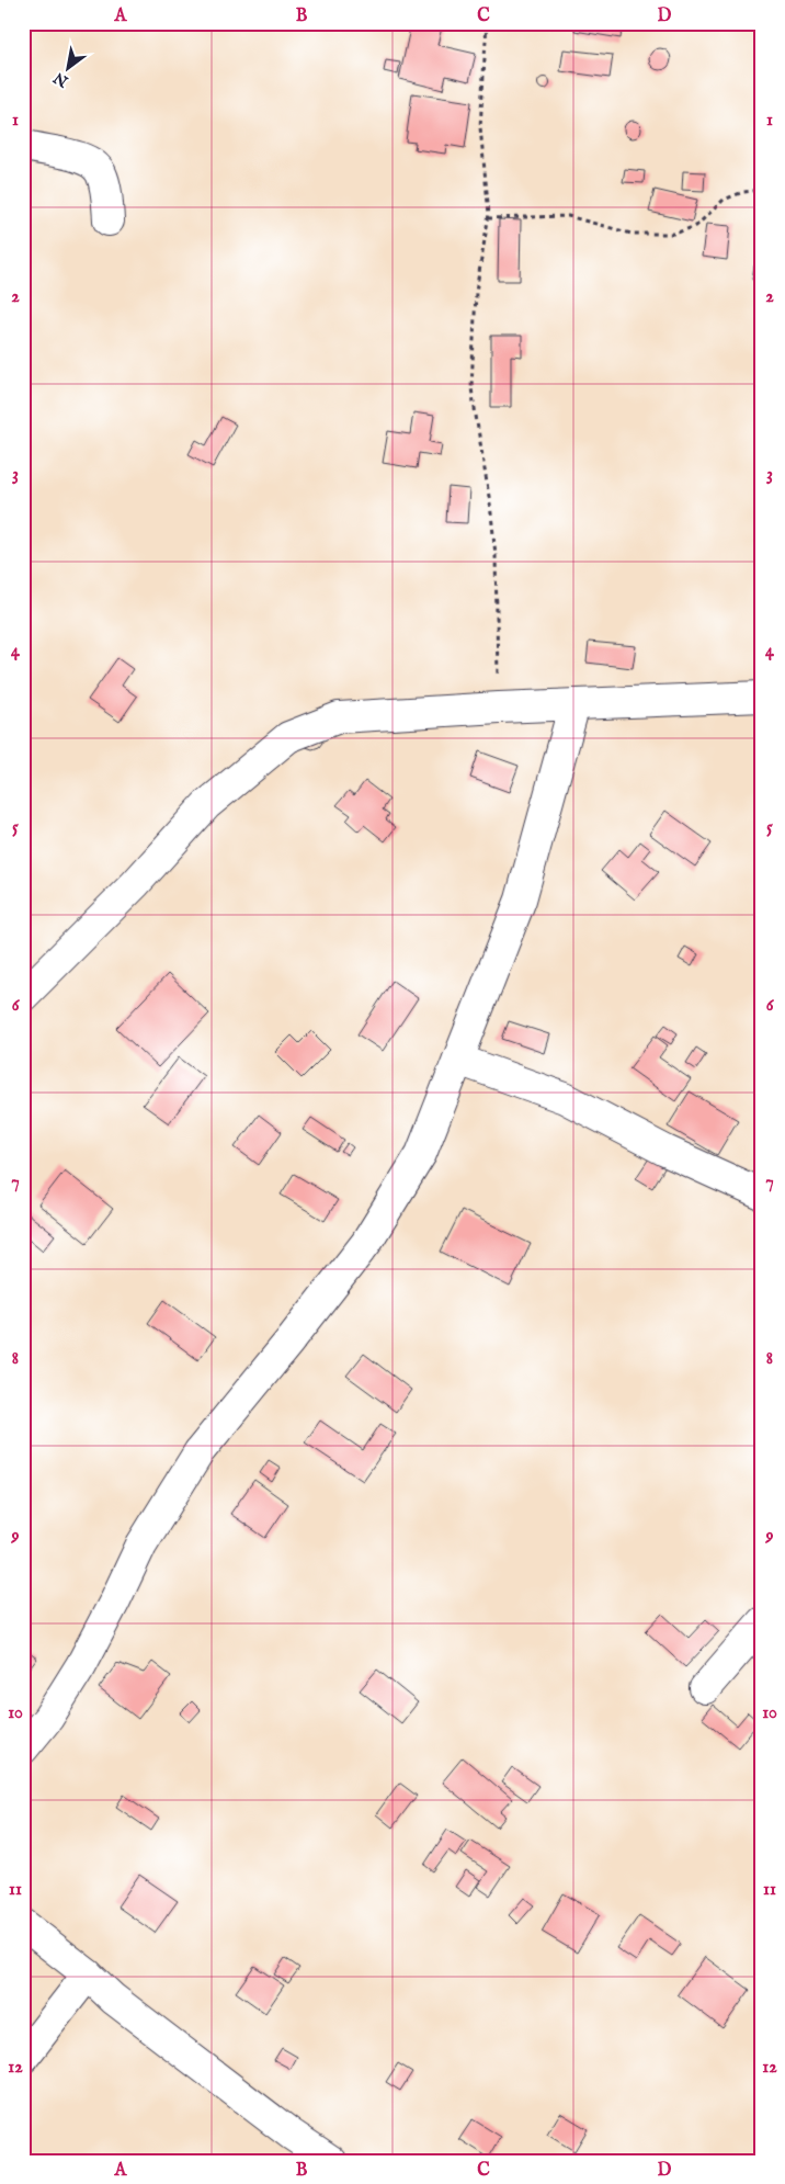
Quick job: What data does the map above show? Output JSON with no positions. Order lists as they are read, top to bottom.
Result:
{
  "north": "bottom left",
  "grid": {
    "columns": [
      "A",
      "B",
      "C",
      "D"
    ],
    "rows": [
      "1",
      "2",
      "3",
      "4",
      "5",
      "6",
      "7",
      "8",
      "9",
      "10",
      "11",
      "12"
    ]
  }
}
